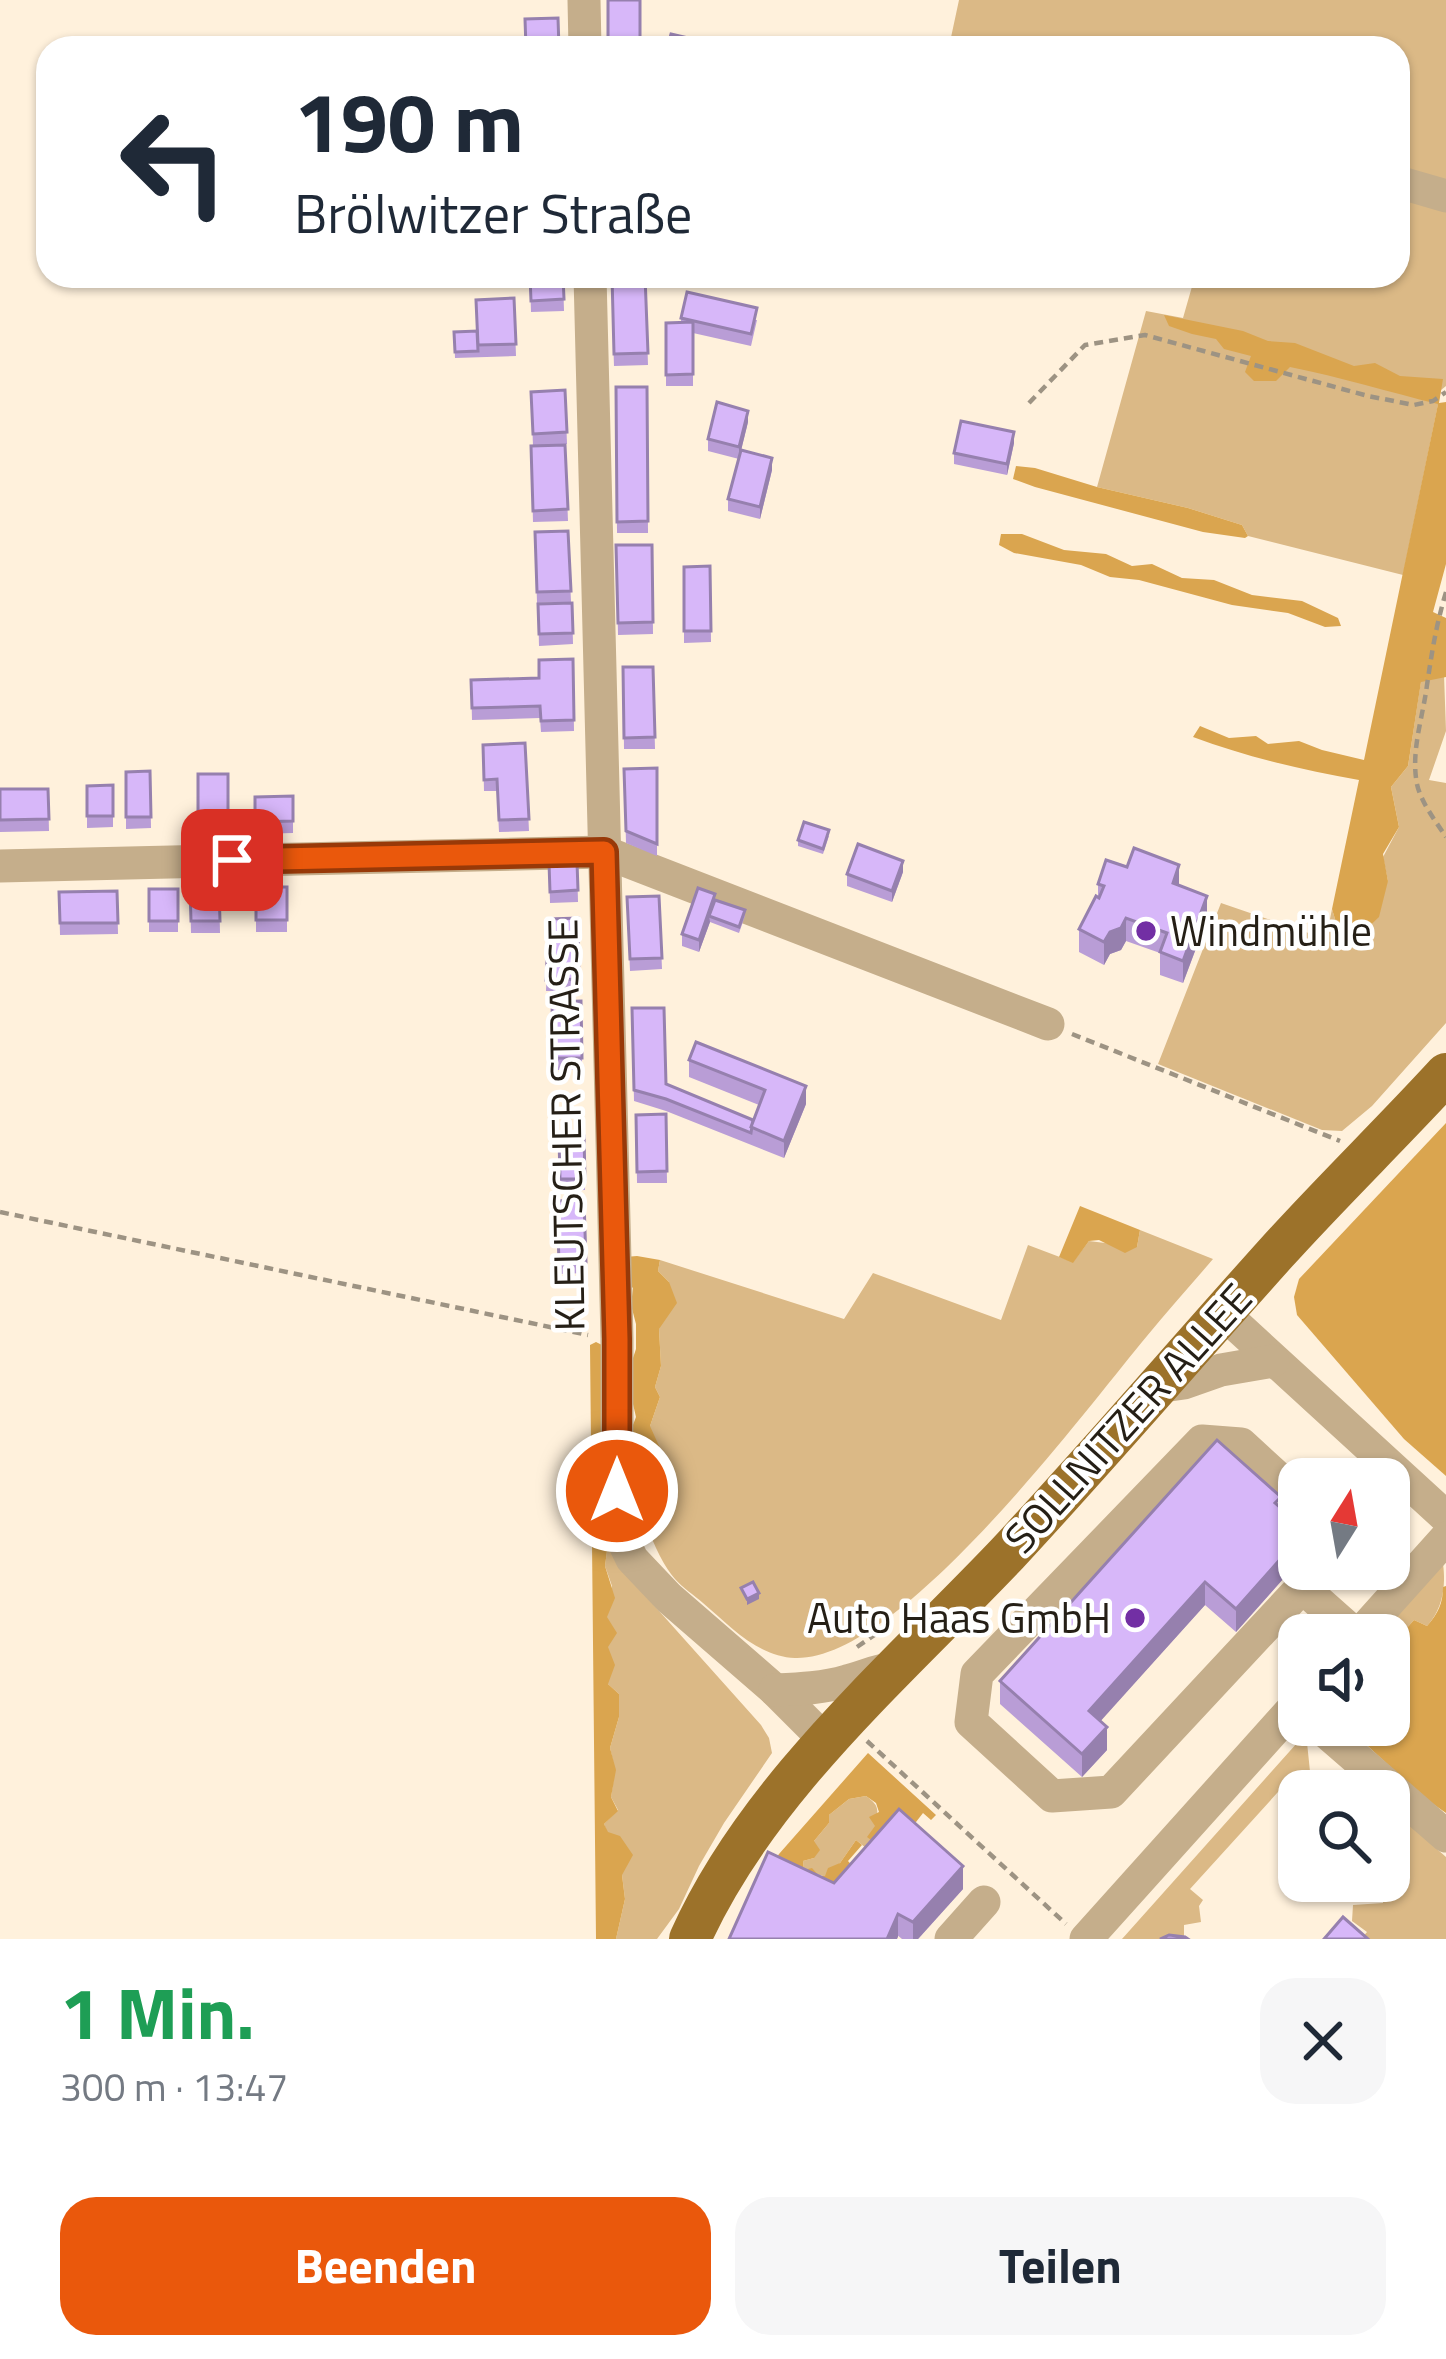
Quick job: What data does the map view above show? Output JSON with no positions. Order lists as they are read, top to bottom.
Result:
{
  "streets": {
    "main road": ["SOLLNITZER ALLEE"],
    "street": ["KLEUTSCHER STRASSE"]
  },
  "crossings": [
    ["KLEUTSCHER STRASSE", "SOLLNITZER ALLEE"]
  ],
  "places": ["Windmühle", "Auto Haas GmbH"],
  "north": "top",
  "page": {
    "turn": ["190 m", "Brölwitzer Straße"],
    "heading": ["1 Min.", "300 m · 13:47"],
    "buttons": ["Beenden", "Teilen"]
  }
}
